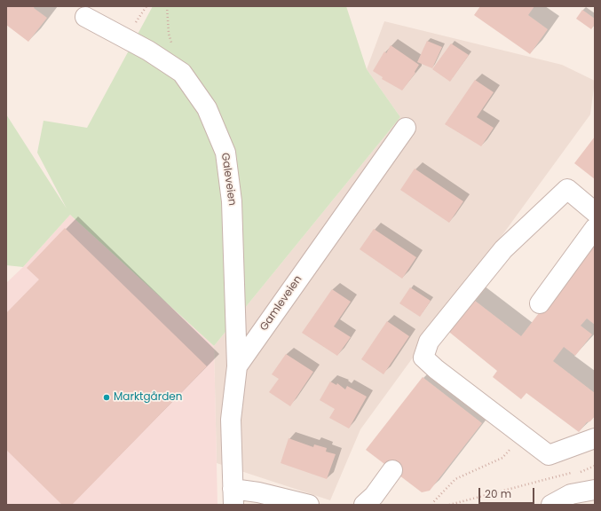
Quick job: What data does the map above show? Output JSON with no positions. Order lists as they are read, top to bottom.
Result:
{
  "streets": {
    "street": ["Galeveien", "Gamleveien"]
  },
  "crossings": [
    ["Galeveien", "Gamleveien"]
  ],
  "places": ["Marktgården"],
  "scale_bar": "20 m"
}
